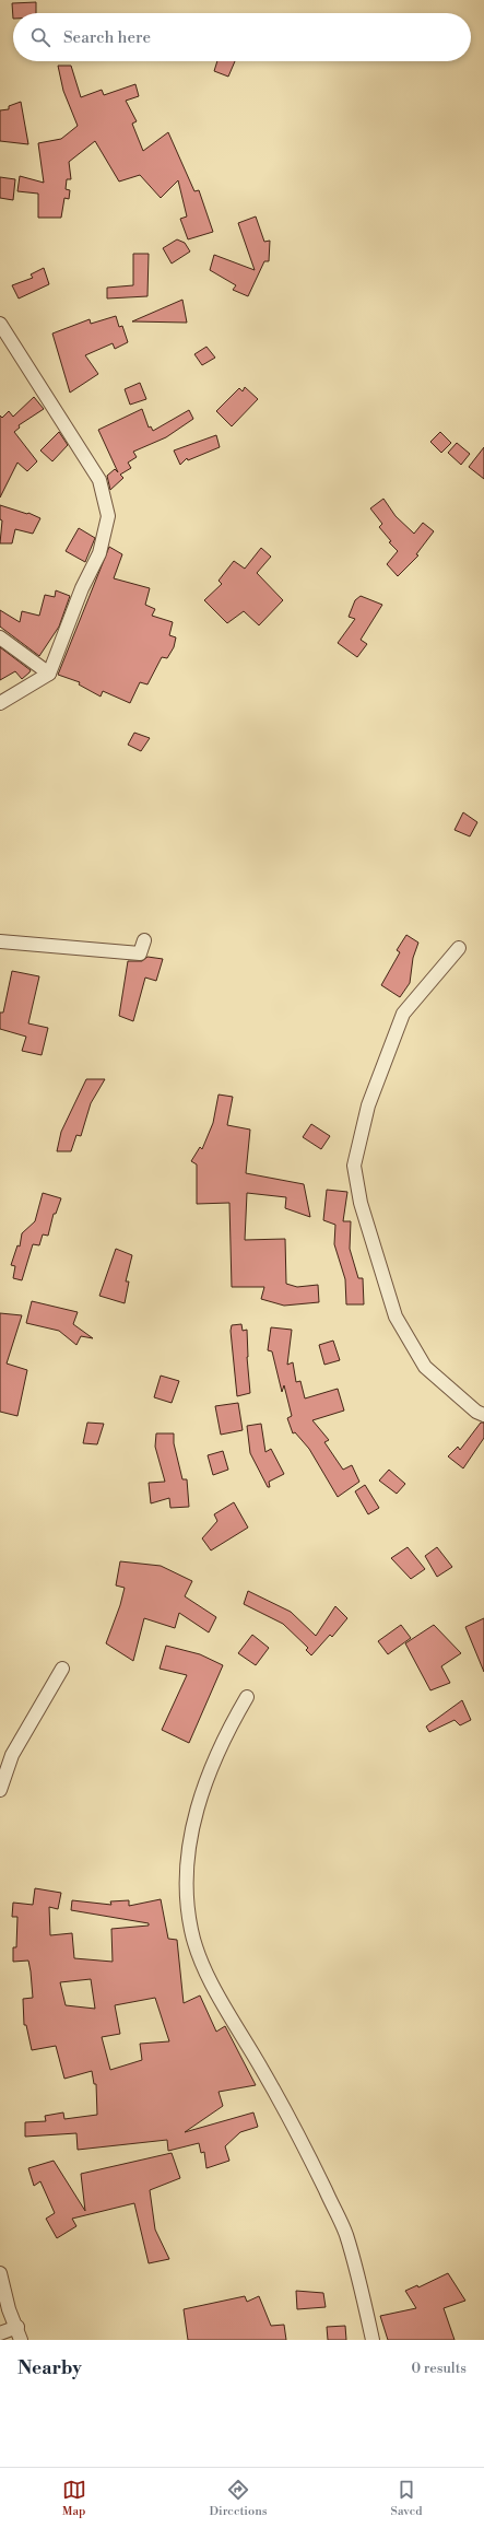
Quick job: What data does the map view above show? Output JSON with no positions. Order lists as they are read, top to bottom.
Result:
{
  "page": {
    "search": "Search here",
    "heading": ["Nearby", "0 results"],
    "nav": ["Map", "Directions", "Saved"]
  }
}
